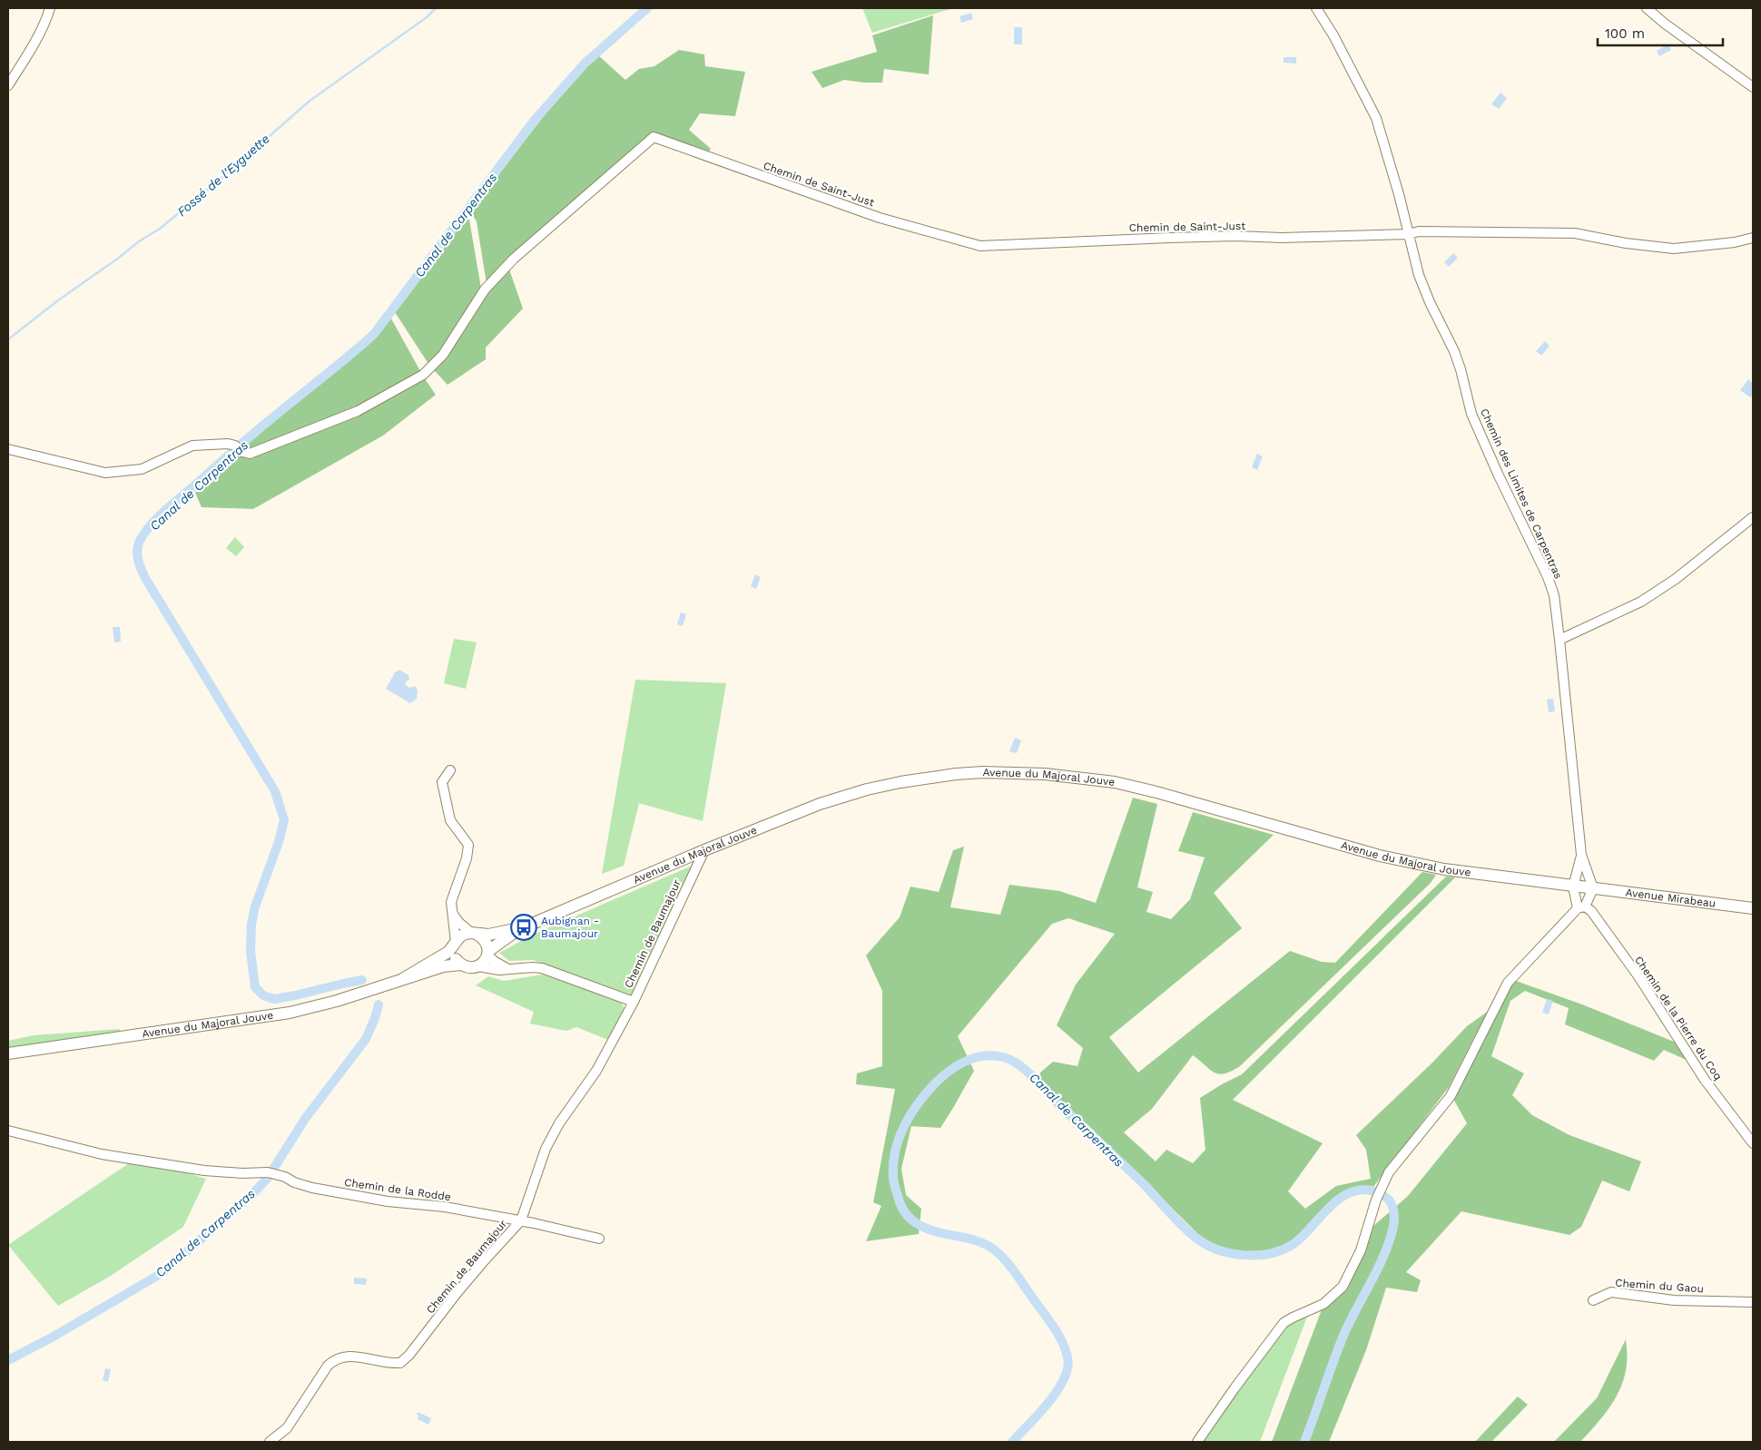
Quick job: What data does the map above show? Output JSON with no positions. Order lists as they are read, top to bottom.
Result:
{
  "streets": {
    "main road": ["Avenue du Majoral Jouve", "Avenue Mirabeau"],
    "street": [
      "Chemin de Saint-Just",
      "Chemin des Limites de Carpentras",
      "Chemin de Baumajour",
      "Chemin de la Pierre du Coq",
      "Chemin de la Rodde",
      "Chemin du Gaou"
    ]
  },
  "crossings": [
    ["Chemin de Saint-Just", "Chemin des Limites de Carpentras"],
    ["Chemin des Limites de Carpentras", "Avenue du Majoral Jouve"],
    ["Chemin des Limites de Carpentras", "Avenue Mirabeau"],
    ["Avenue du Majoral Jouve", "Avenue Mirabeau"],
    ["Avenue du Majoral Jouve", "Chemin de Baumajour"],
    ["Chemin de Baumajour", "Chemin de la Rodde"]
  ],
  "water": ["Fossé de l'Eyguette", "Canal de Carpentras"],
  "places": {
    "bus stop": ["Aubignan - Baumajour"]
  },
  "scale_bar": "100 m"
}
